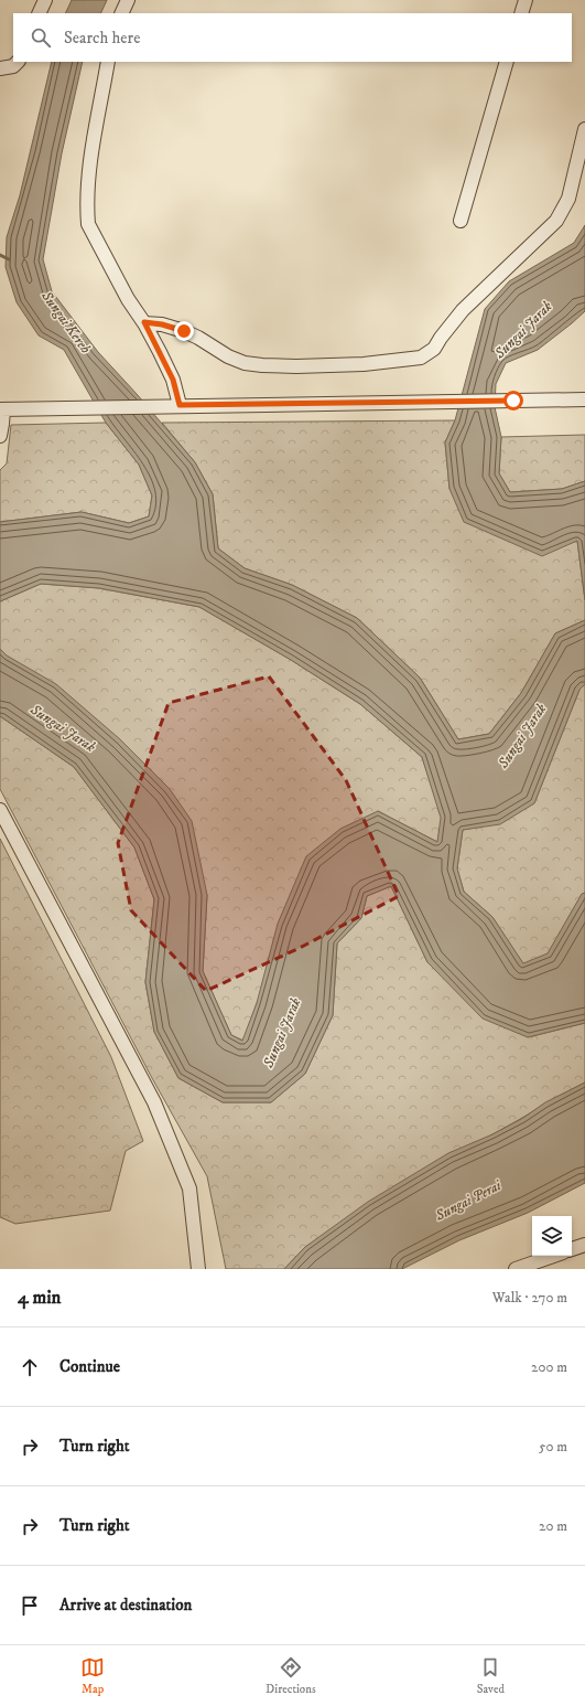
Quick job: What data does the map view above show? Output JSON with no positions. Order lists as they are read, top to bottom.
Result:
{
  "water": ["Sungai Kereh", "Sungai Jarak", "Sungai Perai"],
  "page": {
    "search": "Search here",
    "heading": ["4 min", "Walk · 270 m"],
    "list": [
      ["Continue", "200 m"],
      ["Turn right", "50 m"],
      ["Turn right", "20 m"],
      "Arrive at destination"
    ],
    "nav": ["Map", "Directions", "Saved"]
  }
}
